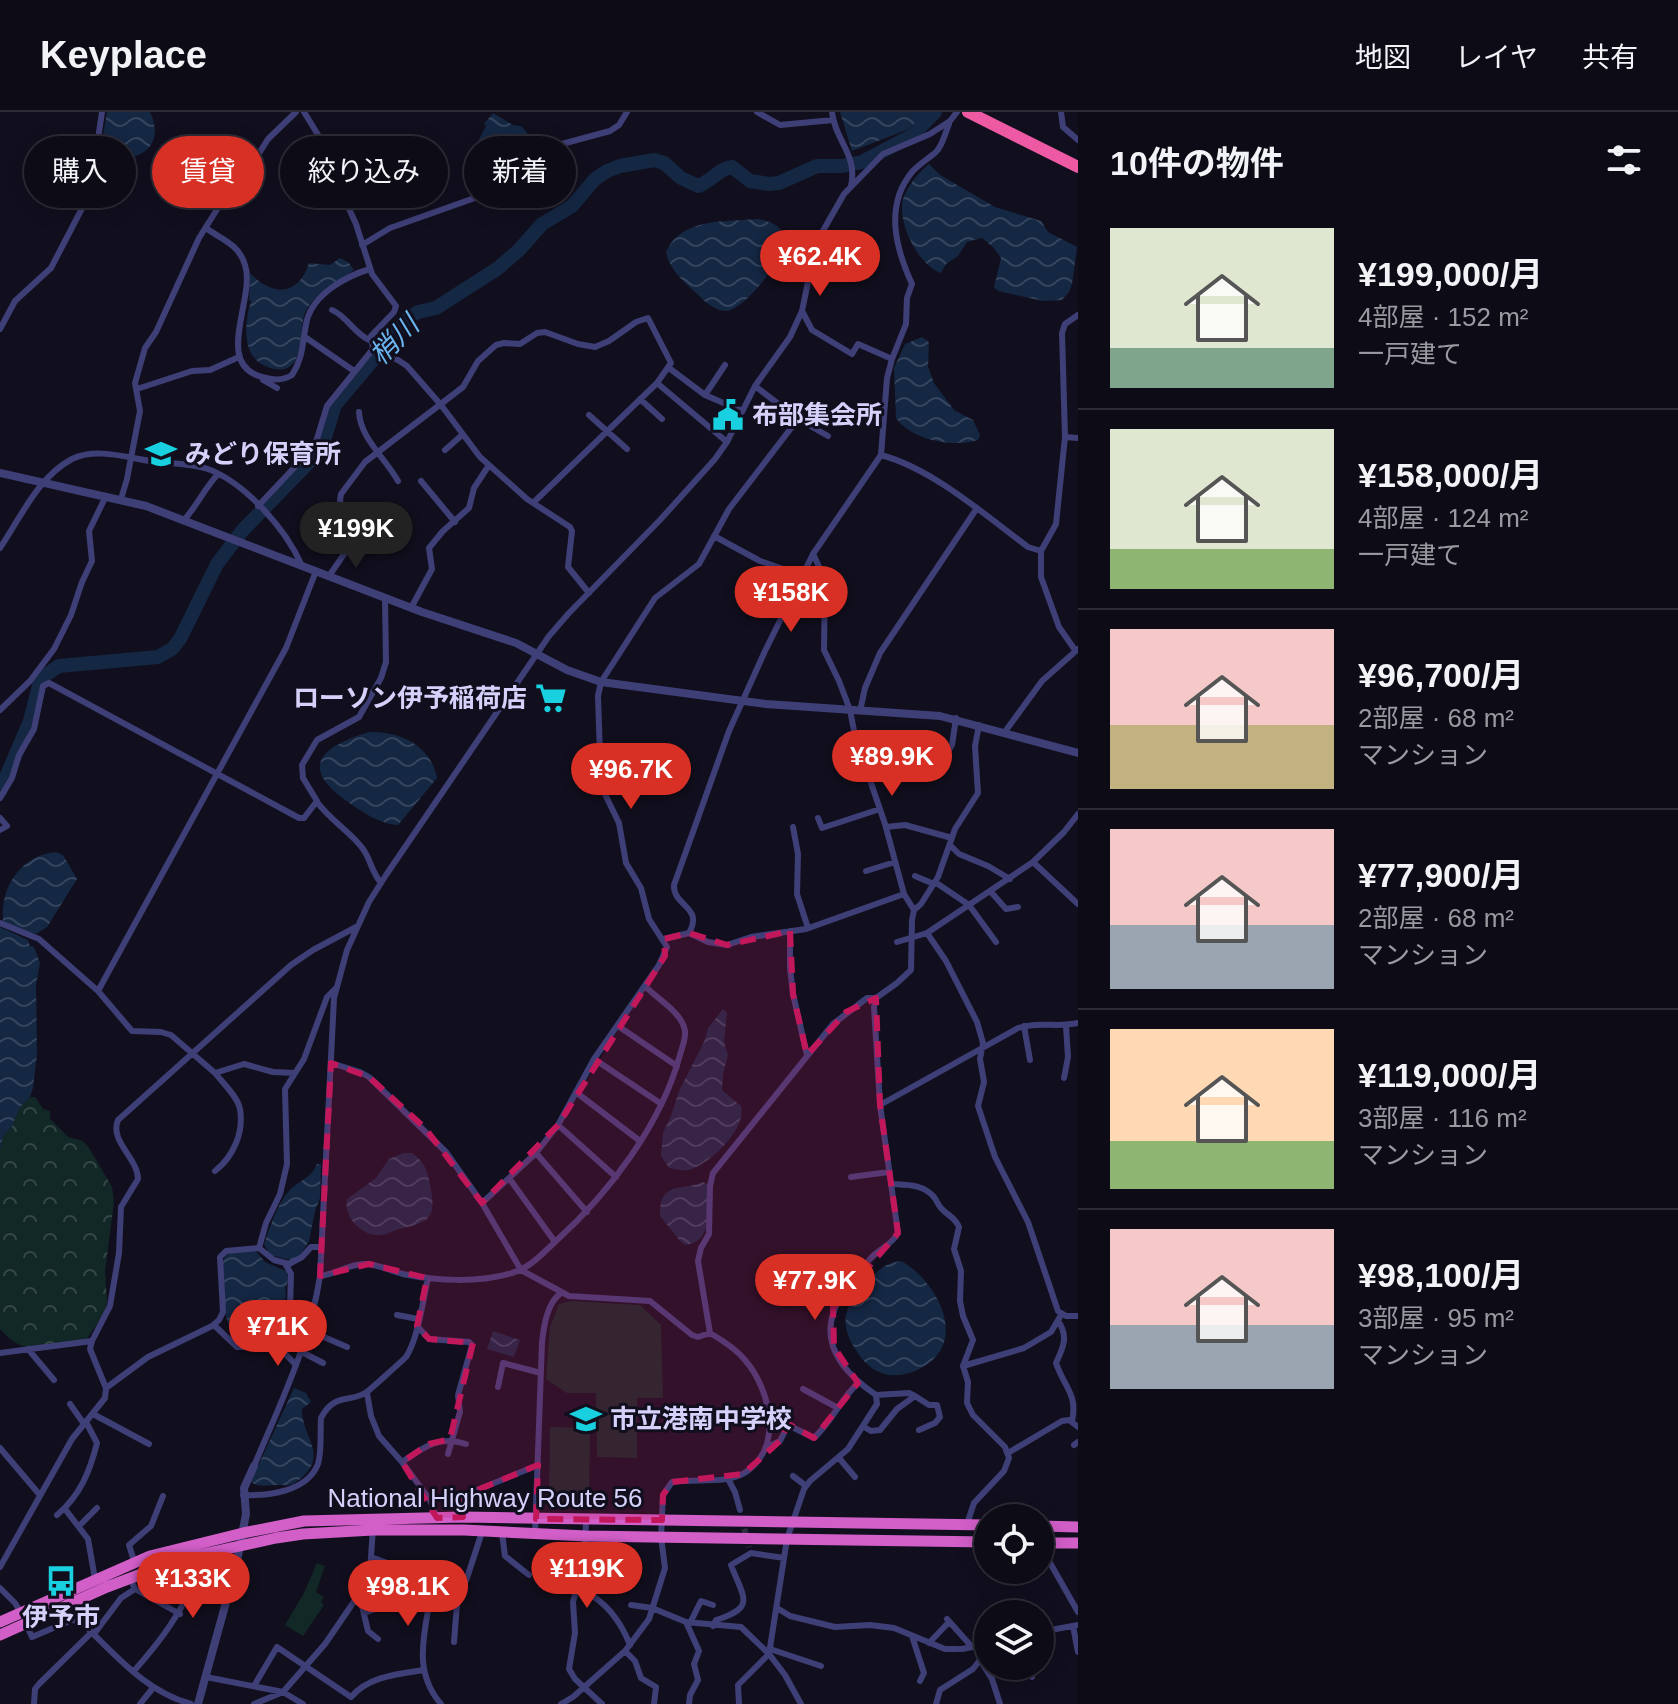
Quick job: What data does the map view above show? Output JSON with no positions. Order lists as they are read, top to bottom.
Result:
{
  "streets": {
    "highway": ["National Highway Route 56"]
  },
  "water": ["梢川"],
  "places": {
    "public building": ["布部集会所"],
    "school or university": ["みどり保育所", "市立港南中学校"],
    "supermarket": ["ローソン伊予稲荷店"],
    "bus stop": ["伊予市"]
  },
  "page": {
    "header": "Keyplace",
    "nav": ["地図", "レイヤ", "共有"],
    "heading": "10件の物件",
    "chip": [
      "購入",
      "賃貸",
      "絞り込み",
      "新着"
    ],
    "list": [
      {
        "name": "¥199,000/月",
        "note": "4部屋 · 152 m² · 一戸建て"
      },
      {
        "name": "¥158,000/月",
        "note": "4部屋 · 124 m² · 一戸建て"
      },
      {
        "name": "¥96,700/月",
        "note": "2部屋 · 68 m² · マンション"
      },
      {
        "name": "¥77,900/月",
        "note": "2部屋 · 68 m² · マンション"
      },
      {
        "name": "¥119,000/月",
        "note": "3部屋 · 116 m² · マンション"
      },
      {
        "name": "¥98,100/月",
        "note": "3部屋 · 95 m² · マンション"
      }
    ],
    "price": [
      "¥62.4K",
      "¥199K",
      "¥158K",
      "¥89.9K",
      "¥96.7K",
      "¥77.9K",
      "¥71K",
      "¥119K",
      "¥133K",
      "¥98.1K"
    ]
  }
}
